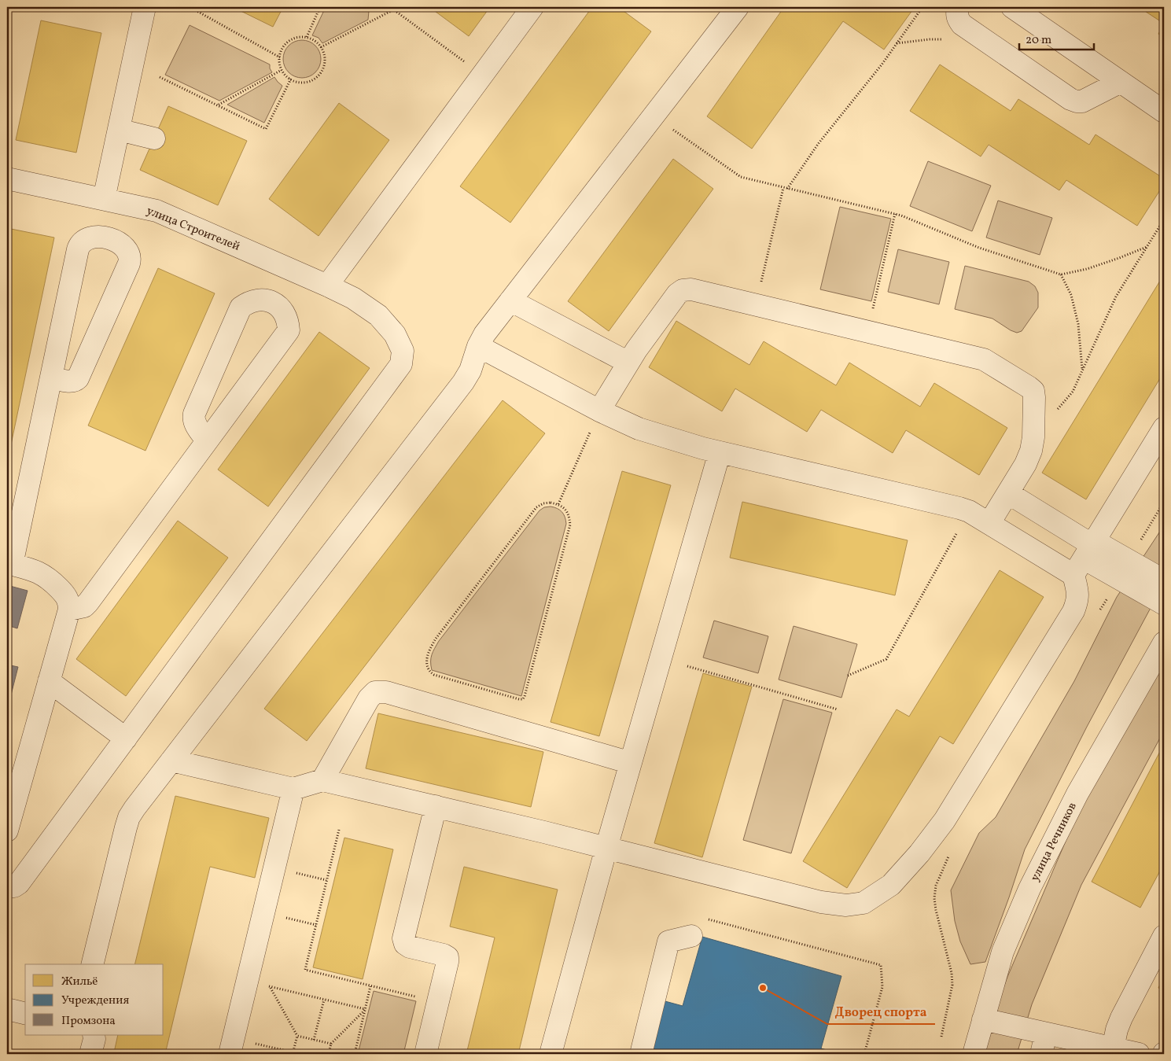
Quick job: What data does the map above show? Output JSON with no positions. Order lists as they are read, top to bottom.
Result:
{
  "streets": {
    "street": ["улица Строителей", "улица Речников"]
  },
  "places": ["Дворец спорта"],
  "legend": ["Жильё", "Учреждения", "Промзона"],
  "scale_bar": "20 m"
}
